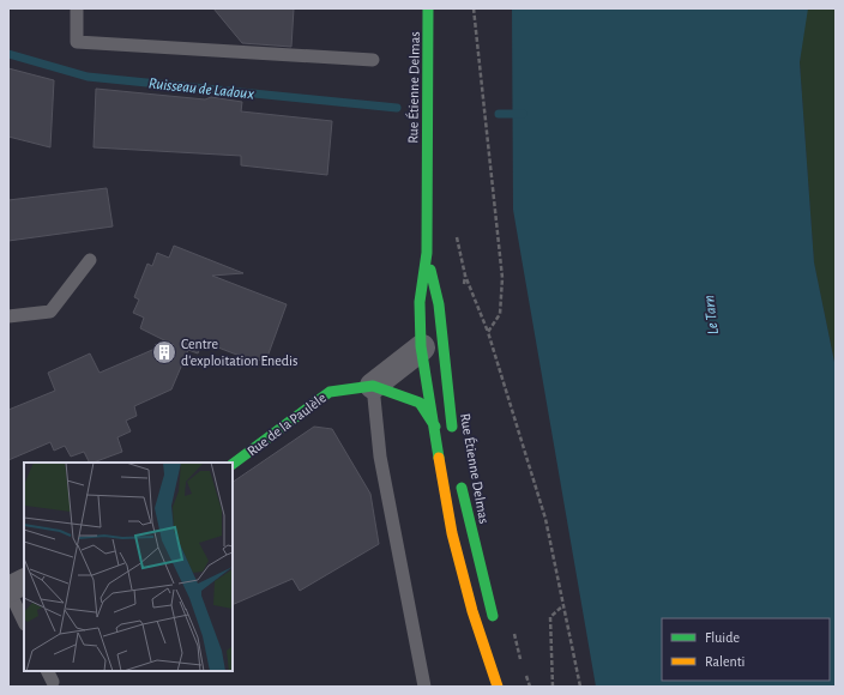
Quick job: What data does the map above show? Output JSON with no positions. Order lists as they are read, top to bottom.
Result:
{
  "streets": {
    "main road": ["Rue Étienne Delmas", "Rue de la Paulèle"]
  },
  "crossings": [
    ["Rue Étienne Delmas", "Rue de la Paulèle"]
  ],
  "water": ["Ruisseau de Ladoux", "Le Tarn"],
  "places": {
    "building": ["Centre d'exploitation Enedis"]
  },
  "legend": ["Fluide", "Ralenti"]
}
